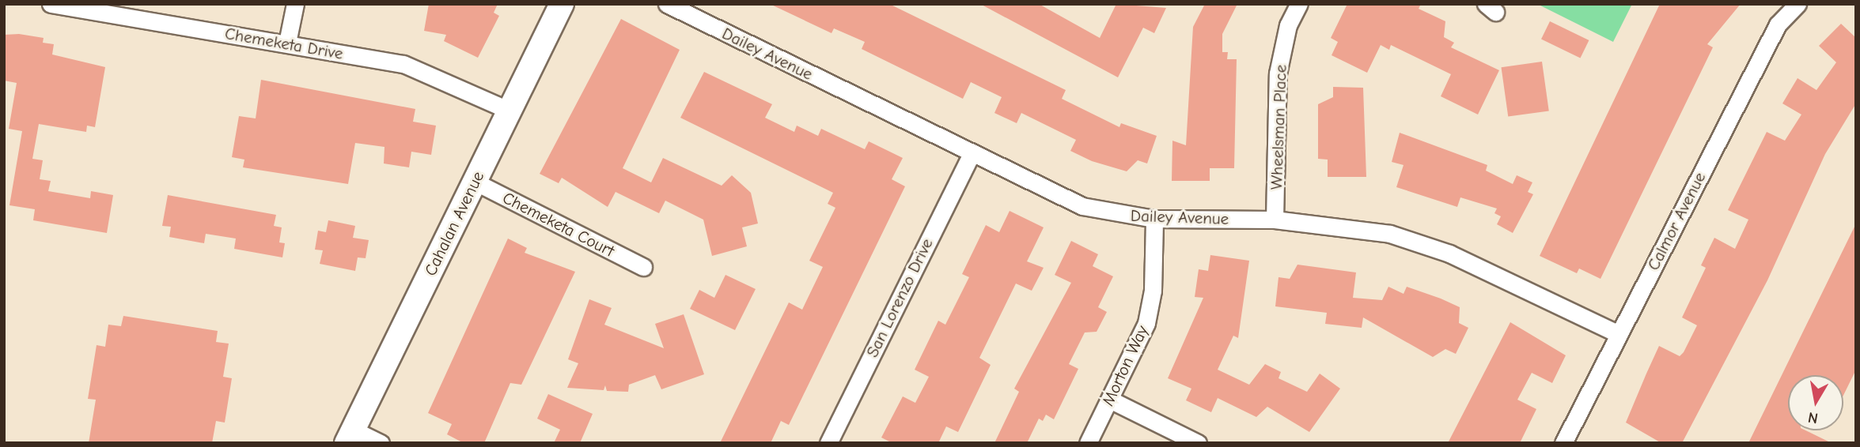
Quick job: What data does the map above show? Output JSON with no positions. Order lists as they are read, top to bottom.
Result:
{
  "streets": {
    "street": [
      "Chemeketa Drive",
      "Dailey Avenue",
      "Wheelsman Place",
      "Calmor Avenue",
      "Cahalan Avenue",
      "Chemeketa Court",
      "San Lorenzo Drive",
      "Morton Way"
    ]
  },
  "crossings": [
    ["Chemeketa Drive", "Cahalan Avenue"],
    ["Dailey Avenue", "Wheelsman Place"],
    ["Dailey Avenue", "Calmor Avenue"],
    ["Dailey Avenue", "San Lorenzo Drive"],
    ["Dailey Avenue", "Morton Way"],
    ["Cahalan Avenue", "Chemeketa Court"]
  ],
  "north": "bottom"
}
